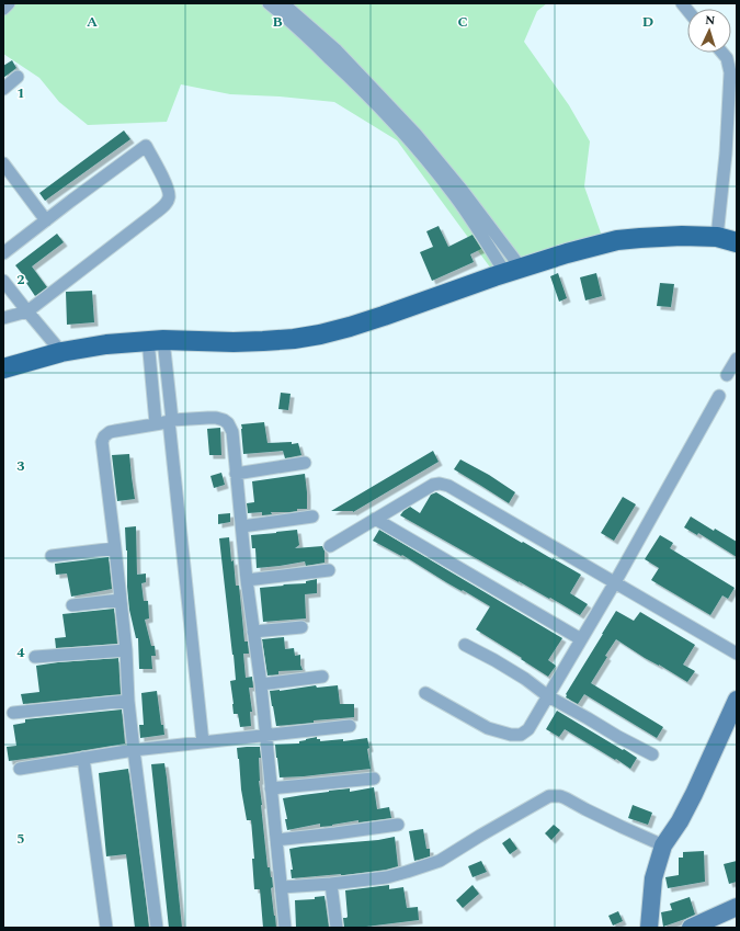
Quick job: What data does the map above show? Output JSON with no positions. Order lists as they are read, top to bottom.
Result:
{
  "north": "top",
  "grid": {
    "columns": [
      "A",
      "B",
      "C",
      "D"
    ],
    "rows": [
      "1",
      "2",
      "3",
      "4",
      "5"
    ]
  }
}
